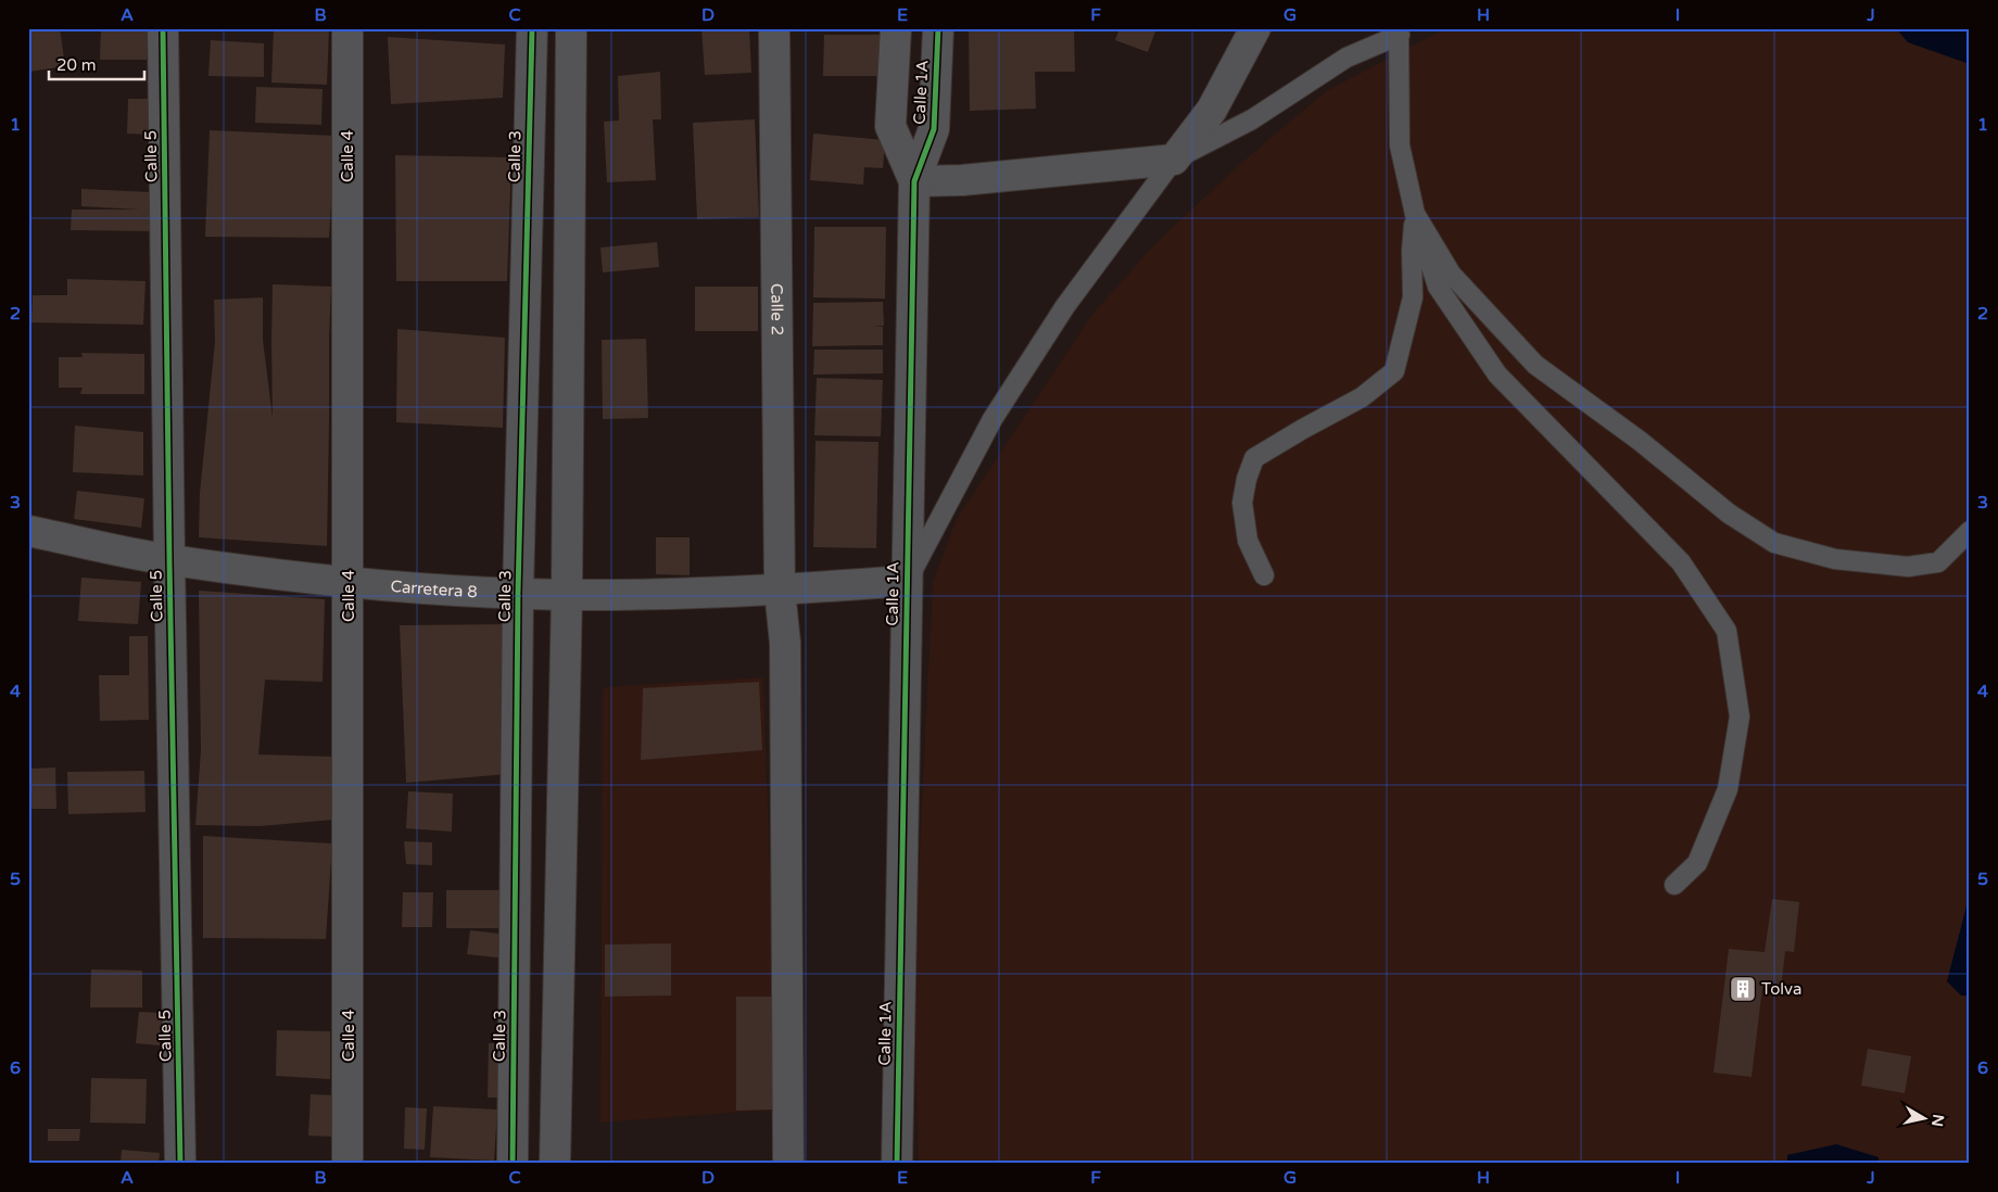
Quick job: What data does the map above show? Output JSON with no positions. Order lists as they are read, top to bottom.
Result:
{
  "streets": {
    "street": [
      "Calle 1A",
      "Calle 5",
      "Calle 4",
      "Calle 3",
      "Calle 2",
      "Carretera 8"
    ]
  },
  "crossings": [
    ["Calle 1A", "Carretera 8"],
    ["Calle 5", "Carretera 8"],
    ["Calle 4", "Carretera 8"],
    ["Calle 3", "Carretera 8"],
    ["Calle 2", "Carretera 8"]
  ],
  "places": {
    "building": ["Tolva"]
  },
  "scale_bar": "20 m",
  "north": "right",
  "grid": {
    "columns": [
      "A",
      "B",
      "C",
      "D",
      "E",
      "F",
      "G",
      "H",
      "I",
      "J"
    ],
    "rows": [
      "1",
      "2",
      "3",
      "4",
      "5",
      "6"
    ]
  }
}
